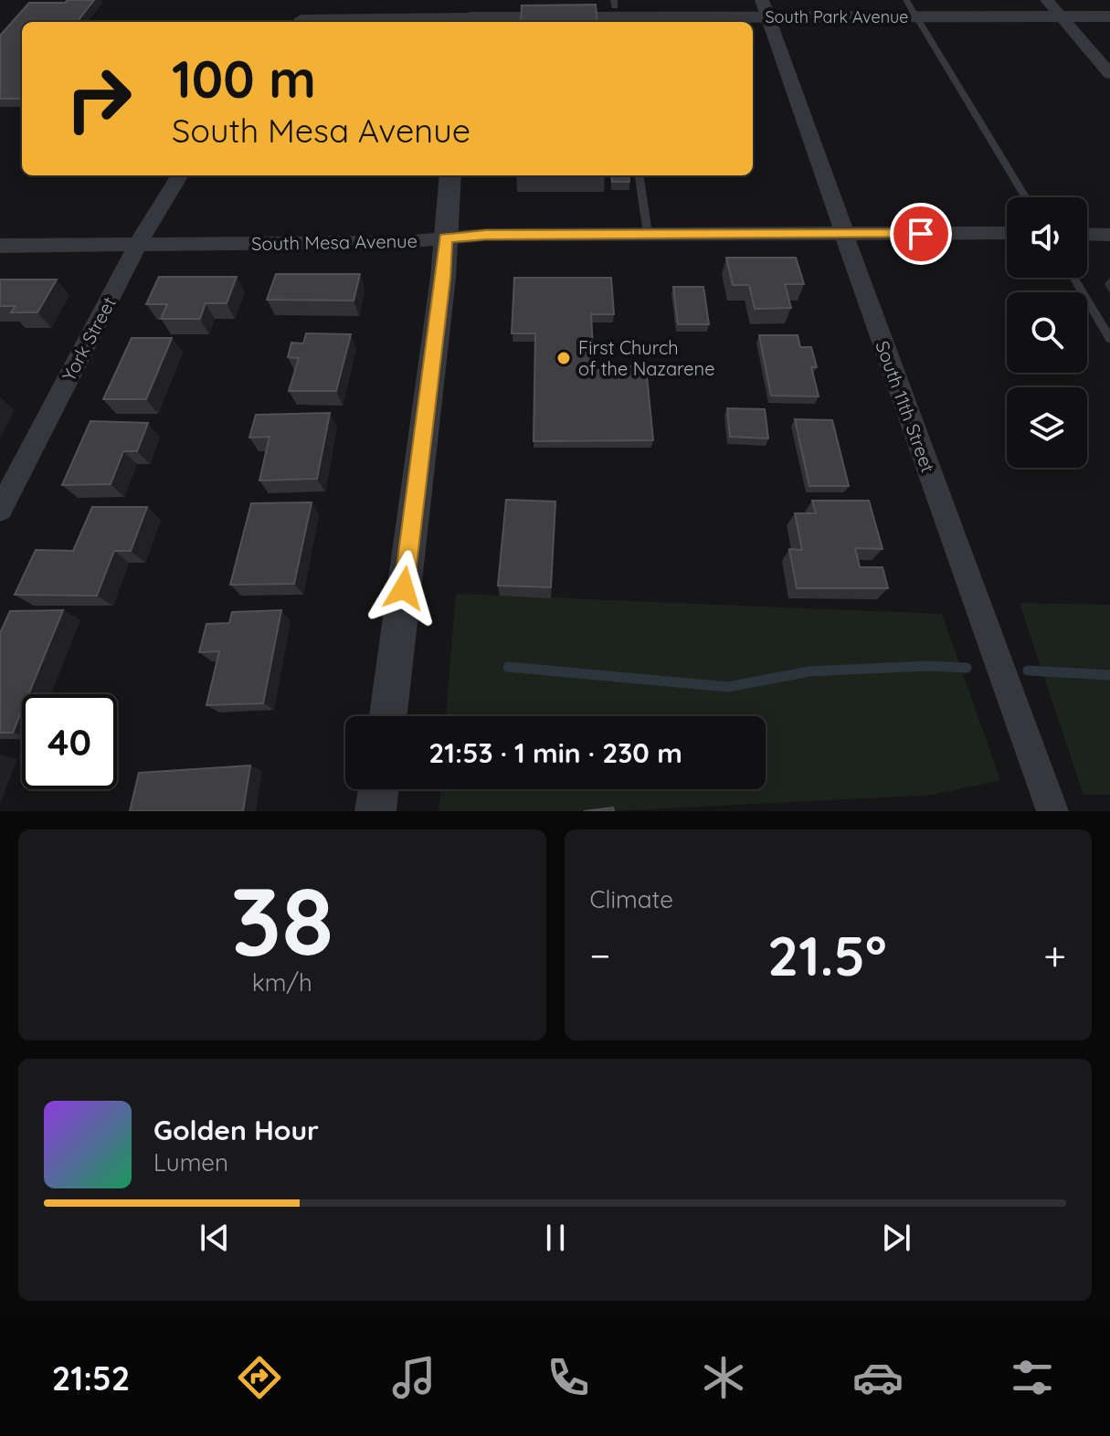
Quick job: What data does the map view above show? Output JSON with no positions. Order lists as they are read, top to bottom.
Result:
{
  "streets": {
    "street": [
      "South Park Avenue",
      "South Mesa Avenue",
      "York Street",
      "South 11th Street"
    ]
  },
  "crossings": [
    ["South Park Avenue", "South 11th Street"],
    ["South Mesa Avenue", "York Street"],
    ["South Mesa Avenue", "South 11th Street"]
  ],
  "places": ["First Church of the Nazarene"],
  "page": {
    "turn": ["100 m", "South Mesa Avenue"],
    "limit": "40",
    "trip": "21:53 · 1 min · 230 m",
    "tile": [
      ["38", "km/h"],
      "Climate"
    ],
    "heat": ["−", "21.5°", "+"],
    "song": ["Golden Hour", "Lumen"],
    "tabs": "21:52"
  }
}
